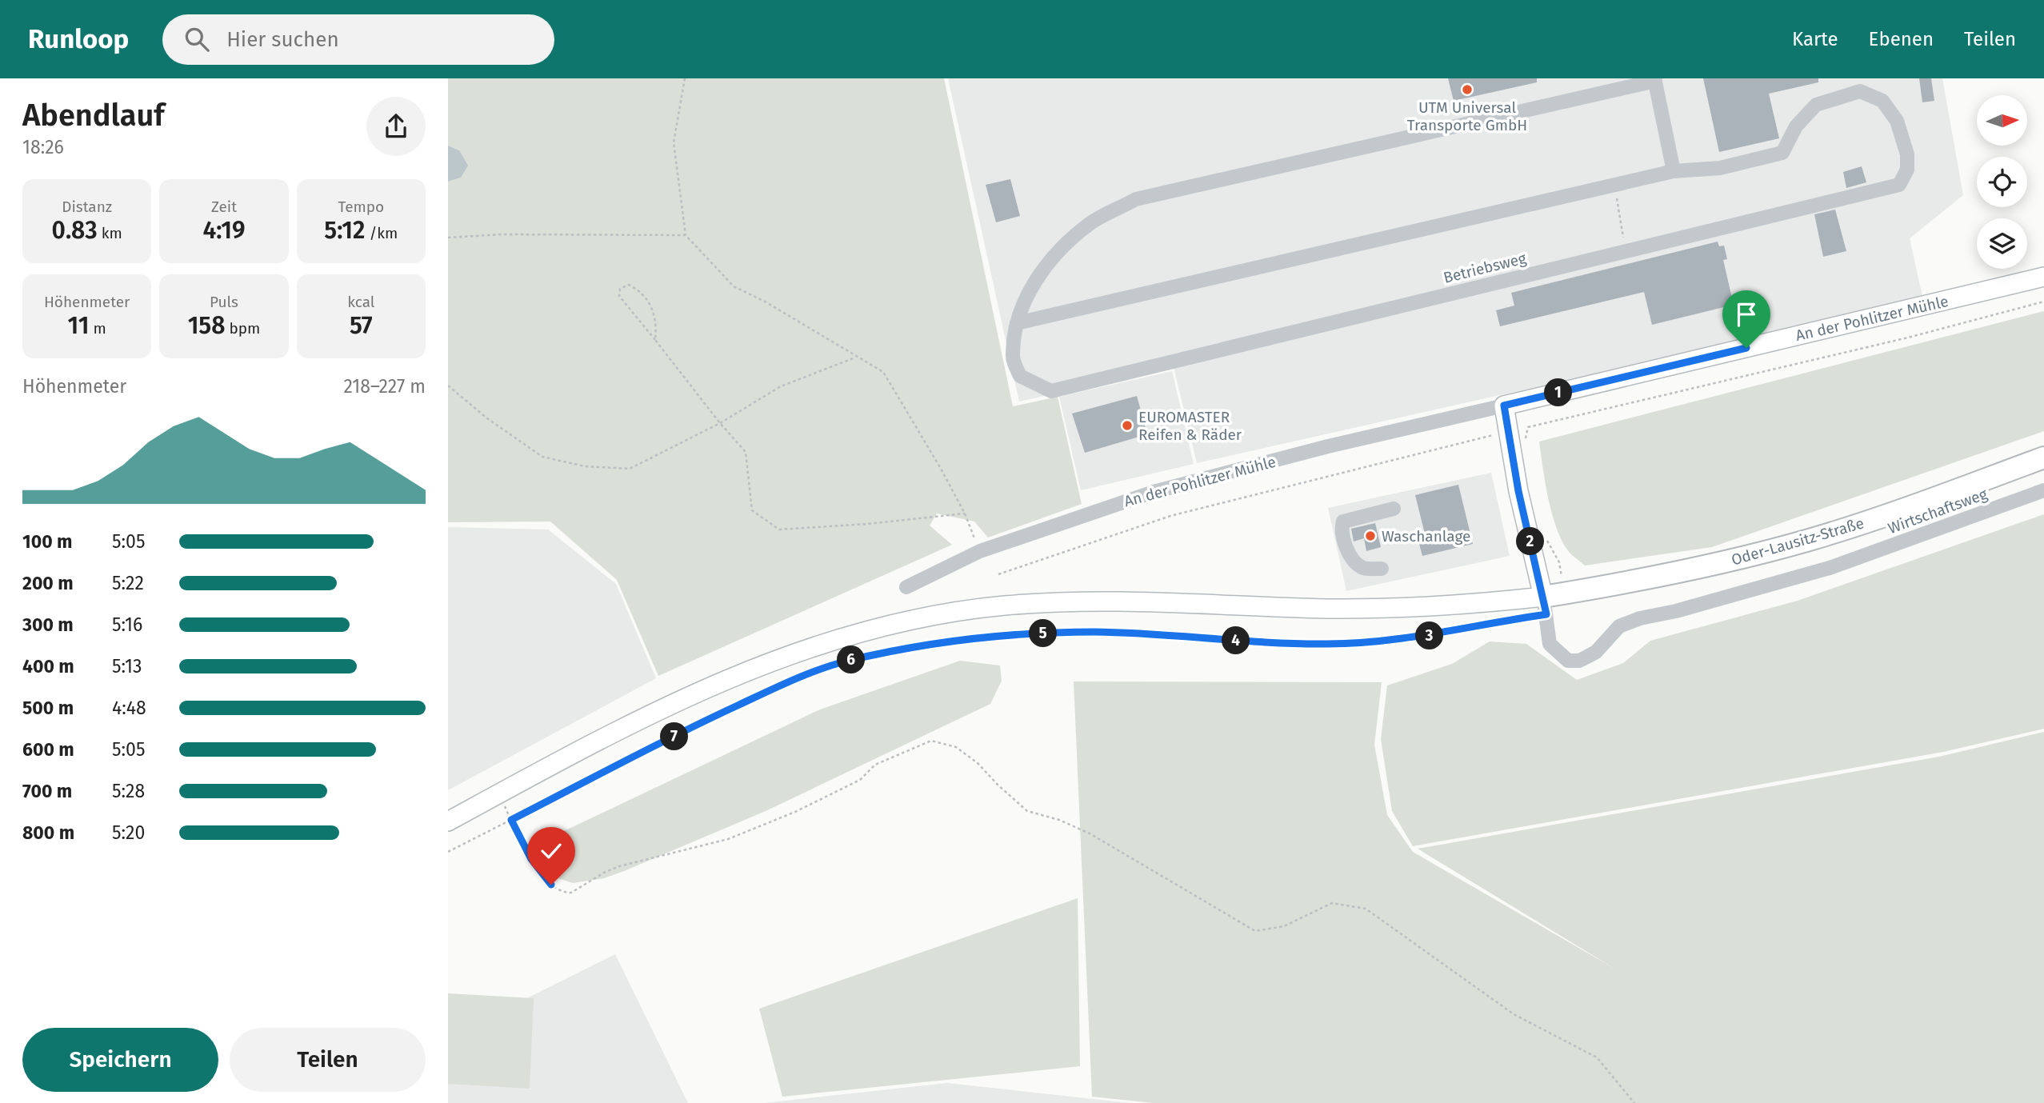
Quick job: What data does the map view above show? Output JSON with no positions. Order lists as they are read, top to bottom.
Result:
{
  "streets": {
    "highway": ["Oder-Lausitz-Straße"],
    "main road": ["An der Pohlitzer Mühle"],
    "street": ["Betriebsweg", "Wirtschaftsweg"]
  },
  "crossings": [
    ["Wirtschaftsweg", "Oder-Lausitz-Straße"]
  ],
  "places": ["UTM Universal Transporte GmbH", "EUROMASTER Reifen & Räder", "Waschanlage"],
  "north": "right",
  "page": {
    "header": "Runloop",
    "search": "Hier suchen",
    "nav": ["Karte", "Ebenen", "Teilen"],
    "heading": ["Abendlauf", "18:26"],
    "stats": [
      ["Distanz", "0.83 km"],
      ["Zeit", "4:19"],
      ["Tempo", "5:12 /km"],
      ["Höhenmeter", "11 m"],
      ["Puls", "158 bpm"],
      ["kcal", "57"]
    ],
    "chart": ["Höhenmeter", "218–227 m"],
    "pins": [
      "1",
      "2",
      "5",
      "3",
      "4",
      "6",
      "7"
    ],
    "list": [
      {
        "name": "100 m",
        "note": "5:05"
      },
      {
        "name": "200 m",
        "note": "5:22"
      },
      {
        "name": "300 m",
        "note": "5:16"
      },
      {
        "name": "400 m",
        "note": "5:13"
      },
      {
        "name": "500 m",
        "note": "4:48"
      },
      {
        "name": "600 m",
        "note": "5:05"
      },
      {
        "name": "700 m",
        "note": "5:28"
      },
      {
        "name": "800 m",
        "note": "5:20"
      }
    ],
    "buttons": ["Speichern", "Teilen"]
  }
}
